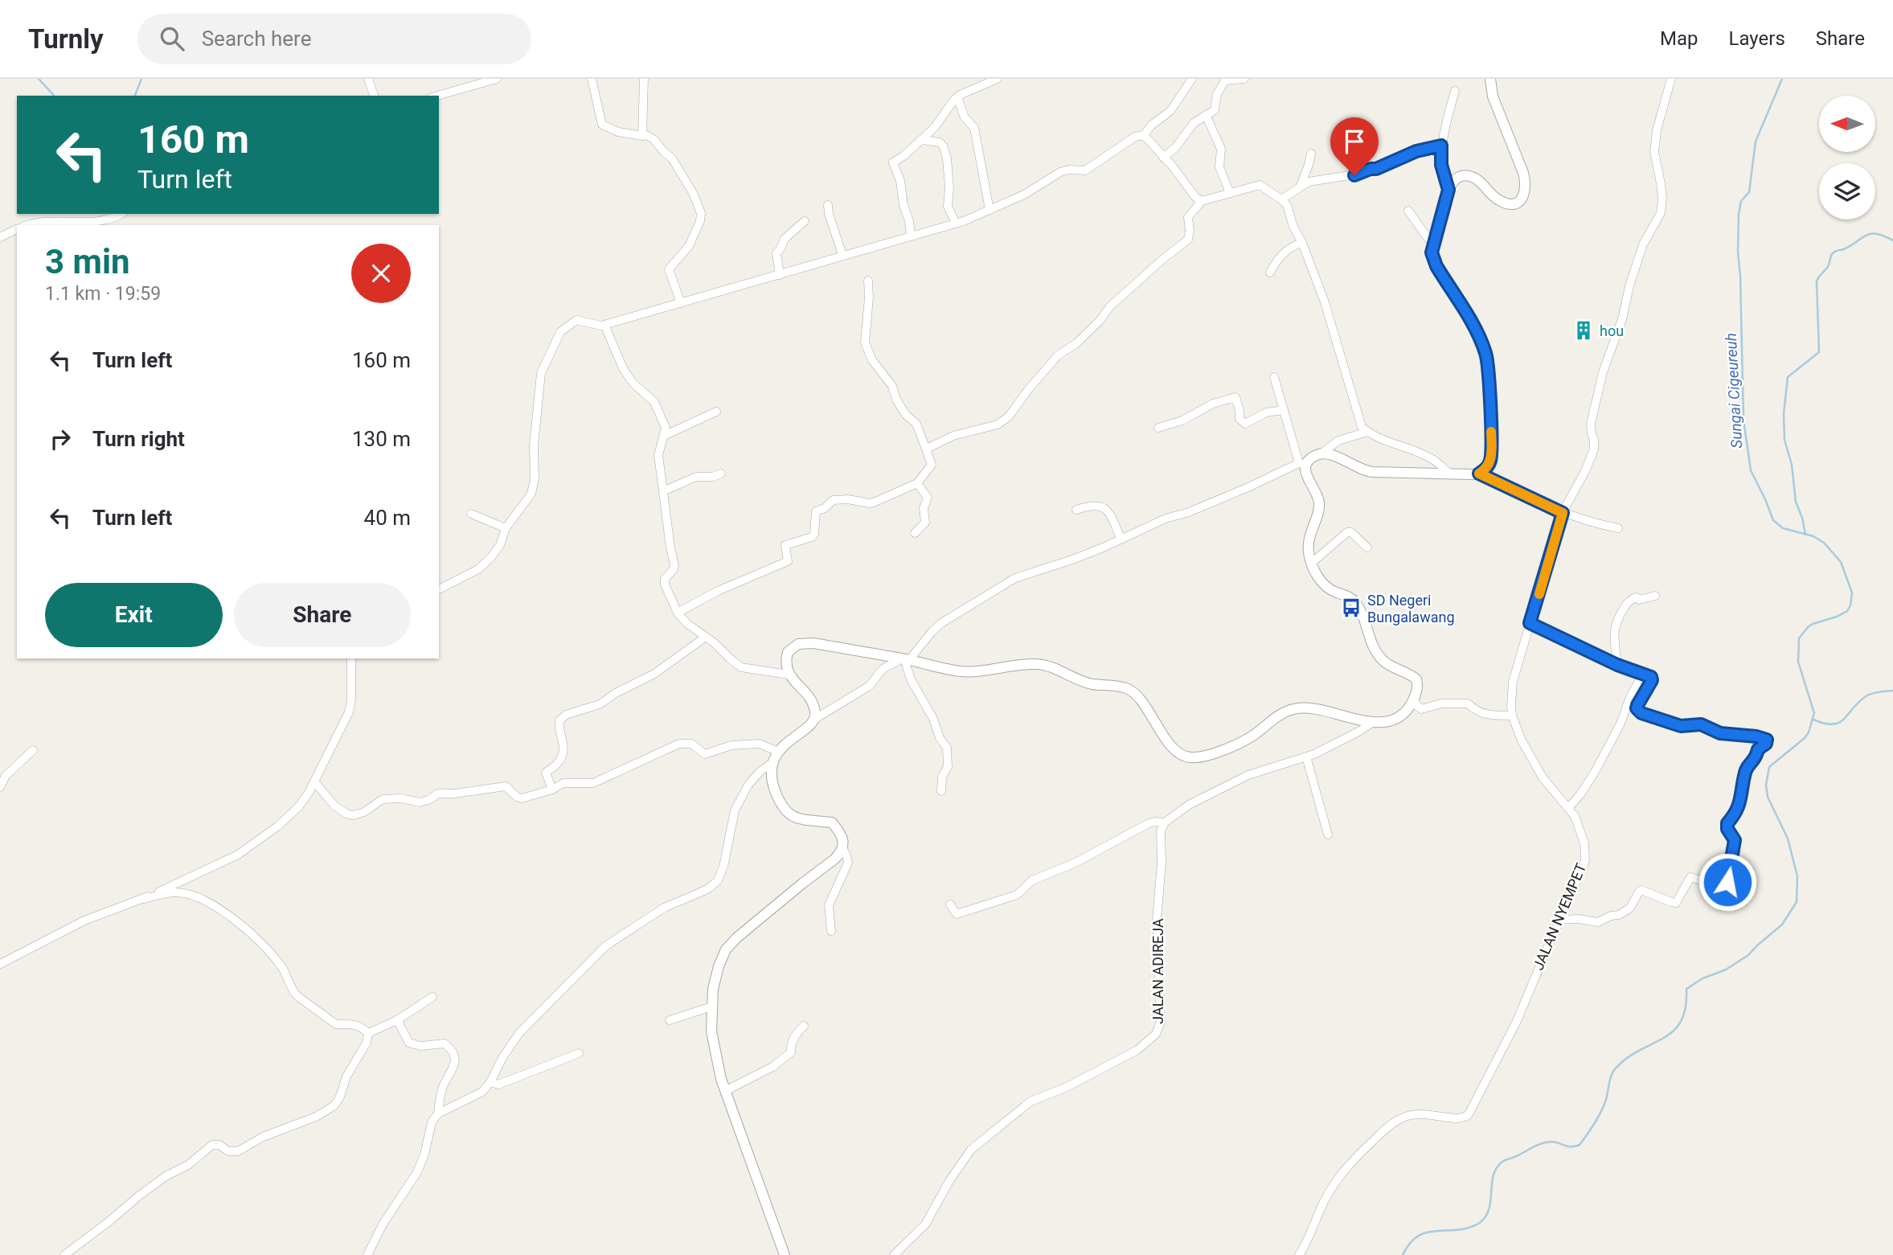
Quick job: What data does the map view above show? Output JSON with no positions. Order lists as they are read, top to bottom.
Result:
{
  "streets": {
    "street": ["JALAN NYEMPET", "JALAN ADIREJA"]
  },
  "water": ["Sungai Cigeureuh"],
  "places": {
    "building": ["hou"],
    "bus stop": ["SD Negeri Bungalawang"]
  },
  "north": "left",
  "page": {
    "header": "Turnly",
    "search": "Search here",
    "nav": ["Map", "Layers", "Share"],
    "turn": ["160 m", "Turn left"],
    "heading": ["3 min", "1.1 km · 19:59"],
    "list": [
      {
        "name": "Turn left",
        "value": "160 m"
      },
      {
        "name": "Turn right",
        "value": "130 m"
      },
      {
        "name": "Turn left",
        "value": "40 m"
      }
    ],
    "buttons": ["Exit", "Share"]
  }
}
